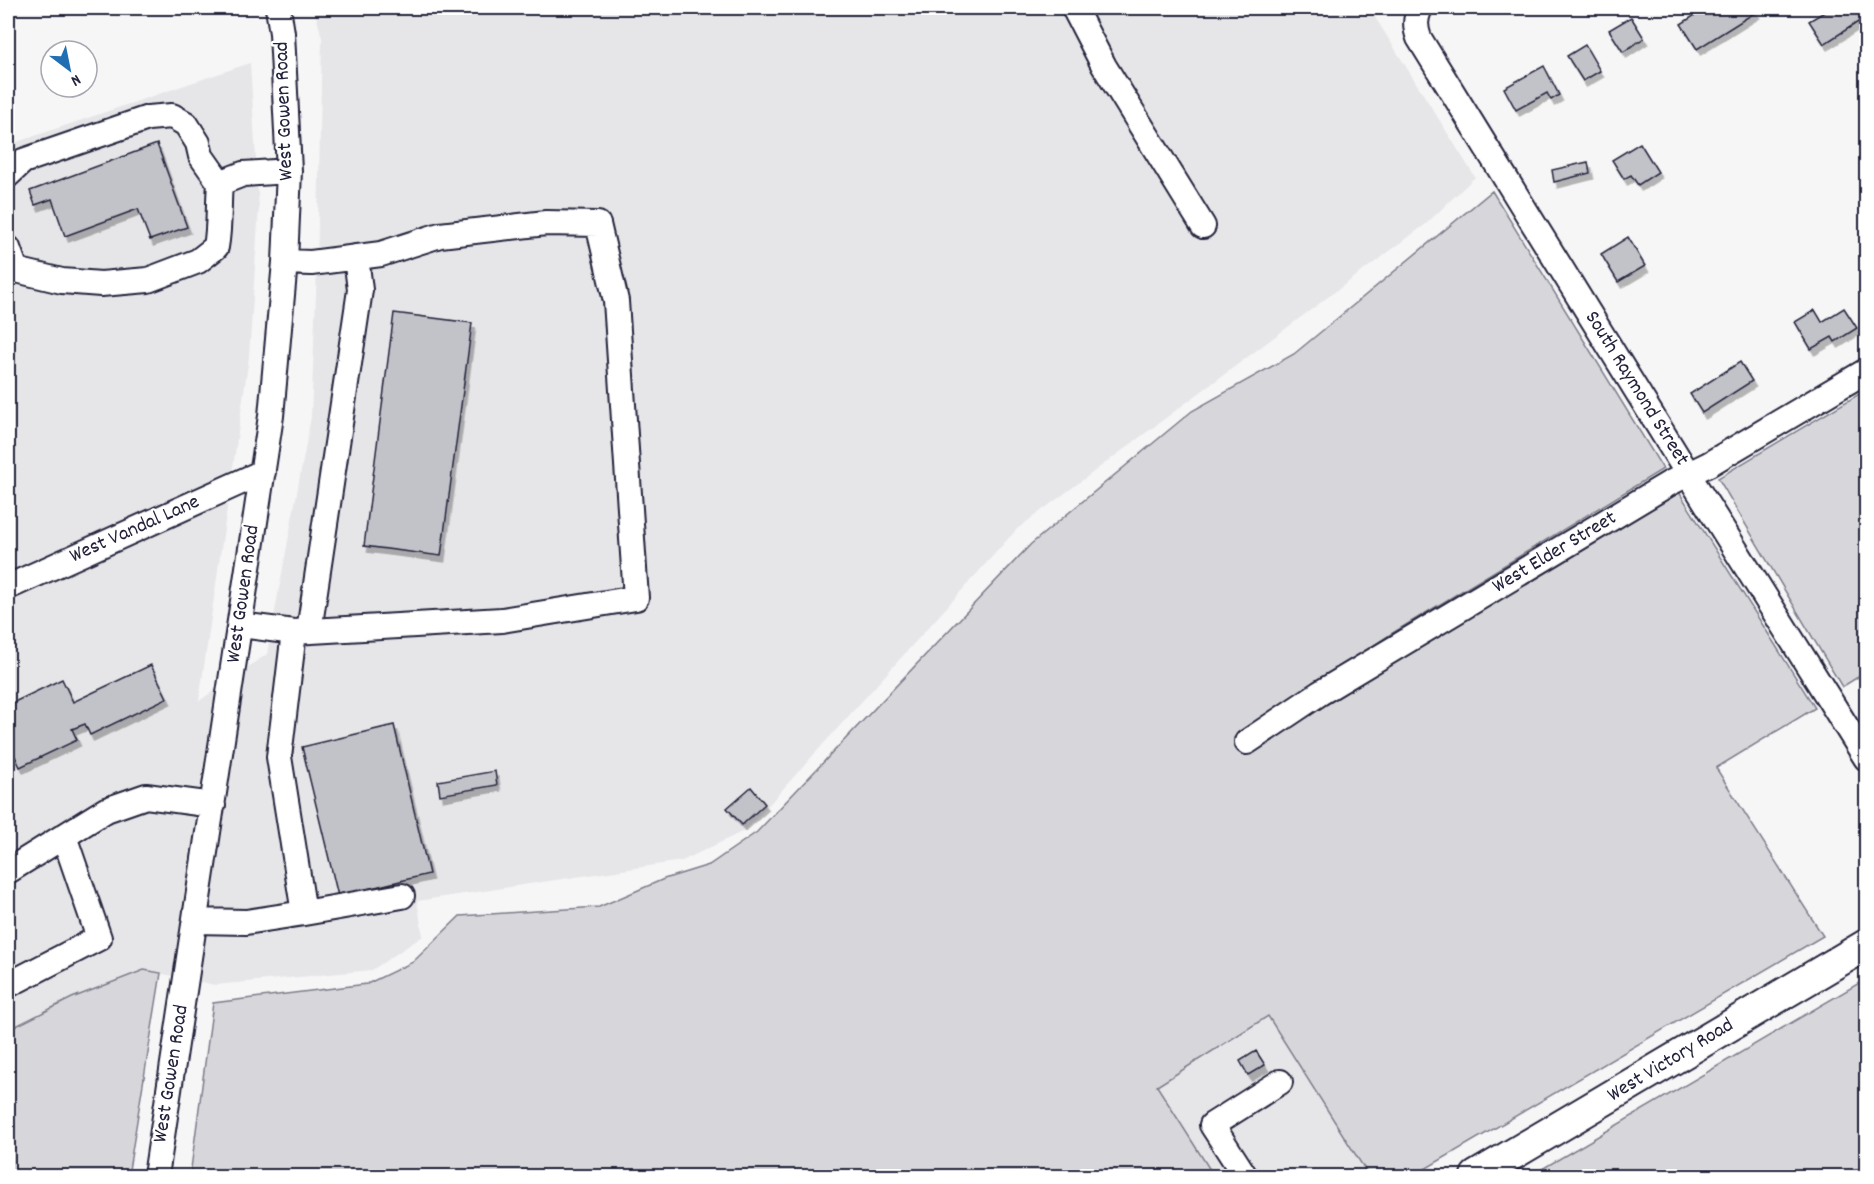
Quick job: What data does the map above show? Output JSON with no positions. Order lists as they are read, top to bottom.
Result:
{
  "streets": {
    "main road": ["West Victory Road"],
    "street": [
      "West Gowen Road",
      "South Raymond Street",
      "West Vandal Lane",
      "West Elder Street"
    ]
  },
  "crossings": [
    ["West Gowen Road", "West Vandal Lane"],
    ["South Raymond Street", "West Elder Street"]
  ],
  "north": "bottom right"
}
